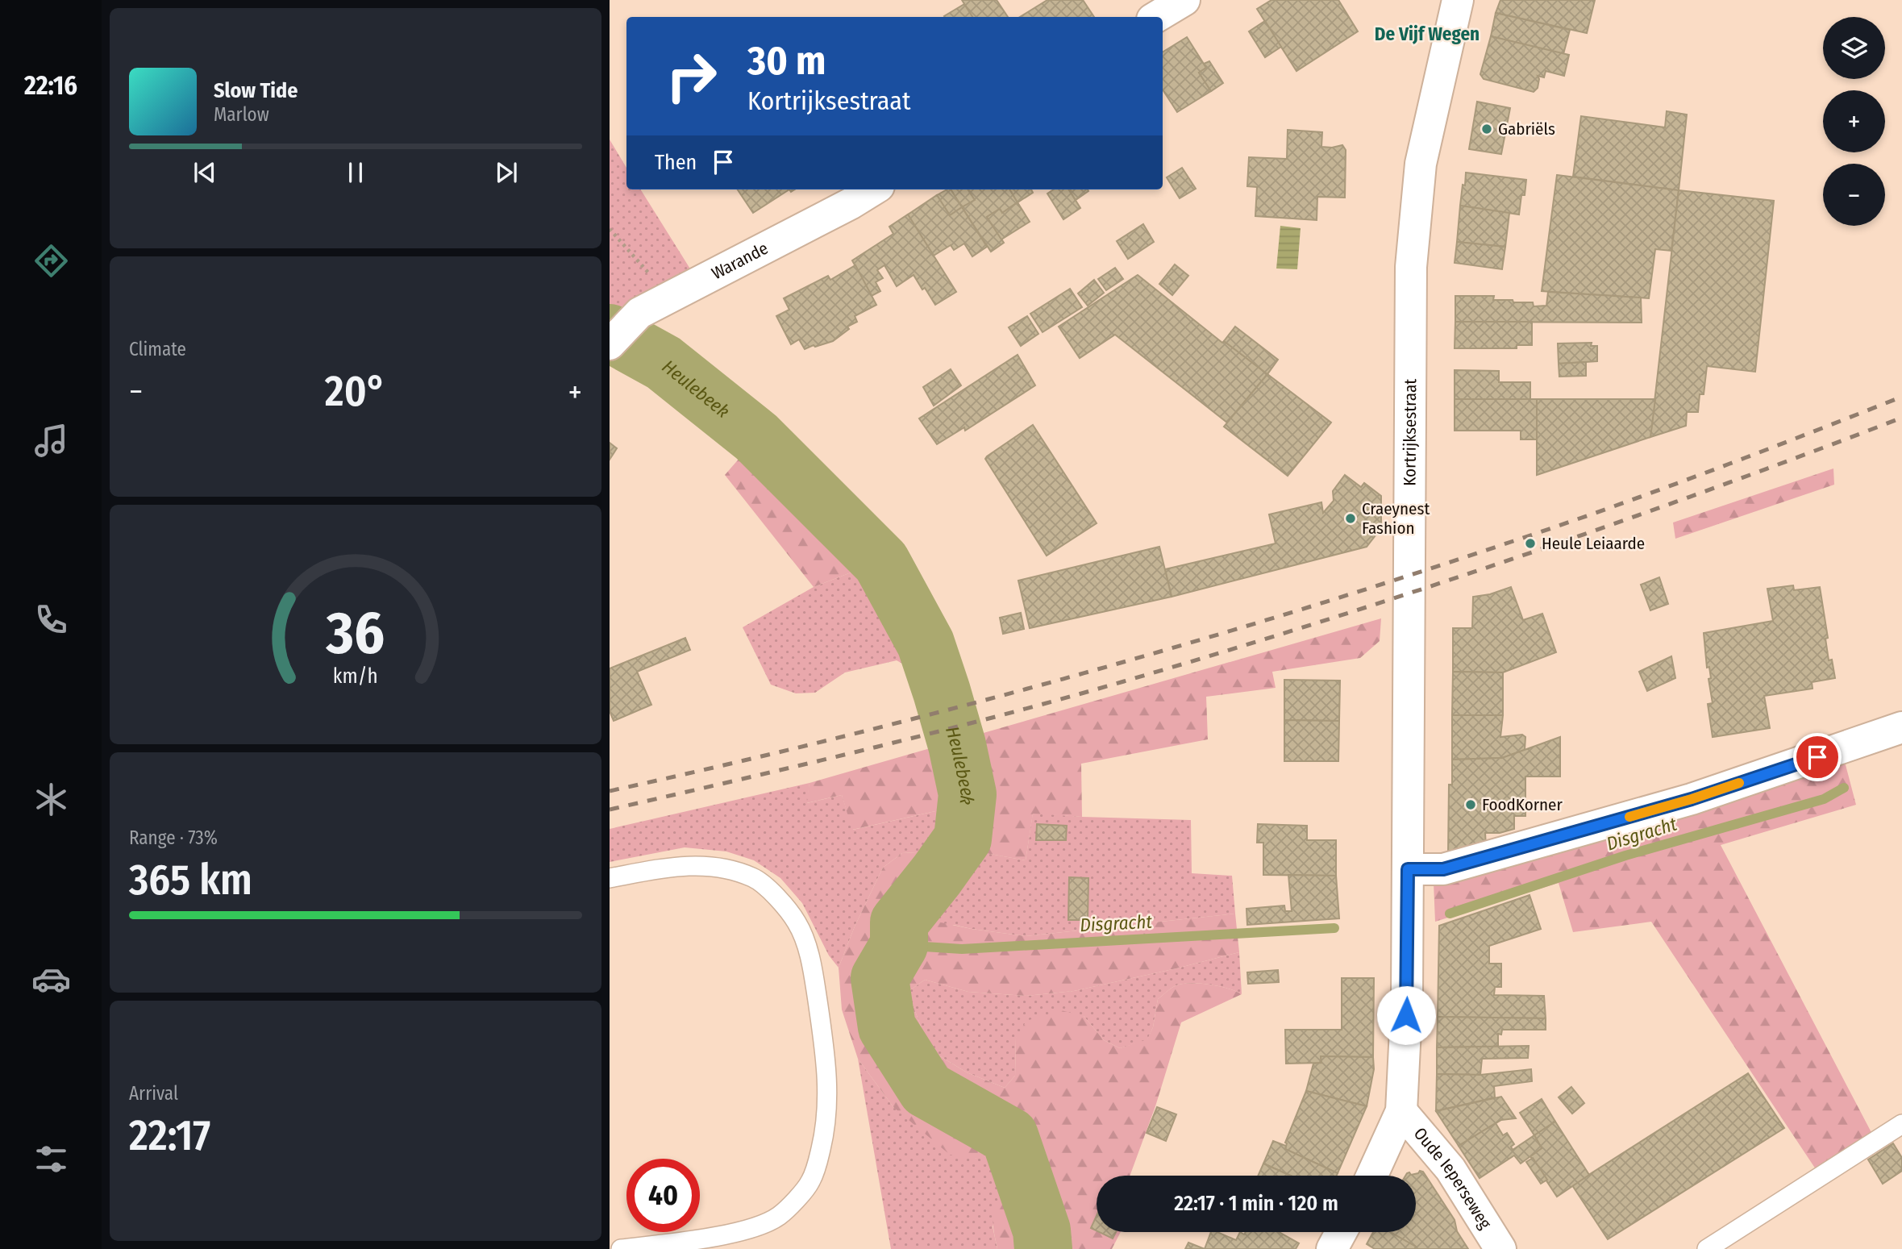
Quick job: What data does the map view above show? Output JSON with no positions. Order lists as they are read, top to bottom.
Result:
{
  "streets": {
    "street": ["Warande", "Kortrijksestraat", "Oude Ieperseweg"]
  },
  "crossings": [
    ["Kortrijksestraat", "Oude Ieperseweg"]
  ],
  "districts": ["De Vijf Wegen"],
  "water": ["Heulebeek", "Disgracht"],
  "places": [
    "Gabriëls",
    "Craeynest Fashion",
    "Heule Leiaarde",
    "FoodKorner"
  ],
  "page": {
    "tabs": "22:16",
    "map_buttons": ["+", "−"],
    "turn": ["30 m", "Kortrijksestraat"],
    "song": ["Slow Tide", "Marlow"],
    "then": "Then",
    "tile": [
      "Climate",
      ["Range · 73%", "365 km"],
      ["Arrival", "22:17"]
    ],
    "heat": ["−", "20°", "+"],
    "limit": "40",
    "trip": "22:17 · 1 min · 120 m",
    "gauge": ["36", "km/h"]
  }
}
